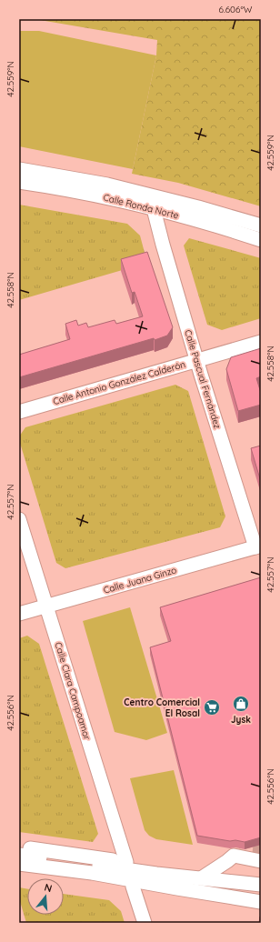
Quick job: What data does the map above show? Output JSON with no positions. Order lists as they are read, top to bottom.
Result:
{
  "streets": {
    "street": [
      "Calle Ronda Norte",
      "Calle Pascual Fernández",
      "Calle Antonio González Calderón",
      "Calle Juana Ginzo",
      "Calle Clara Campoamor"
    ]
  },
  "crossings": [
    ["Calle Ronda Norte", "Calle Pascual Fernández"],
    ["Calle Pascual Fernández", "Calle Antonio González Calderón"],
    ["Calle Pascual Fernández", "Calle Juana Ginzo"],
    ["Calle Juana Ginzo", "Calle Clara Campoamor"]
  ],
  "places": {
    "shop": ["Jysk"],
    "supermarket": ["Centro Comercial El Rosal"]
  },
  "north": "top",
  "coordinates": [
    "6.606°W",
    "42.559°N",
    "42.558°N",
    "42.557°N",
    "42.556°N"
  ]
}
